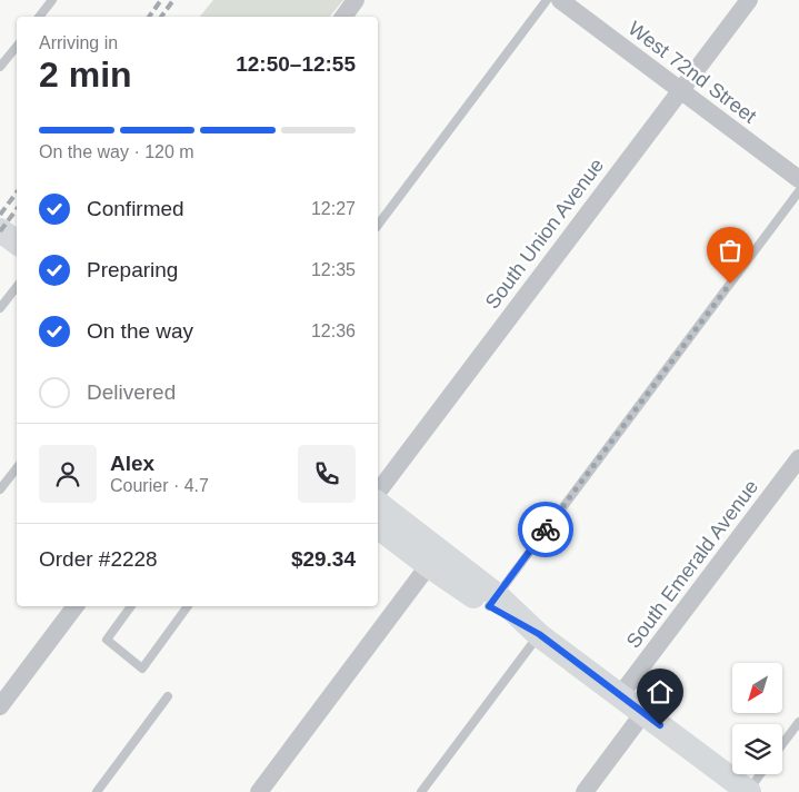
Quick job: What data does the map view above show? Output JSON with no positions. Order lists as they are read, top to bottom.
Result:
{
  "streets": {
    "street": ["West 72nd Street", "South Union Avenue", "South Emerald Avenue"]
  },
  "crossings": [
    ["West 72nd Street", "South Union Avenue"]
  ],
  "north": "bottom left",
  "page": {
    "heading": ["2 min", "Arriving in", "12:50–12:55"],
    "panel": [
      "Alex",
      "Courier · 4.7",
      "Order #2228",
      "$29.34"
    ],
    "bar": "On the way · 120 m",
    "list": [
      ["Confirmed", "12:27"],
      ["Preparing", "12:35"],
      ["On the way", "12:36"],
      "Delivered"
    ]
  }
}
